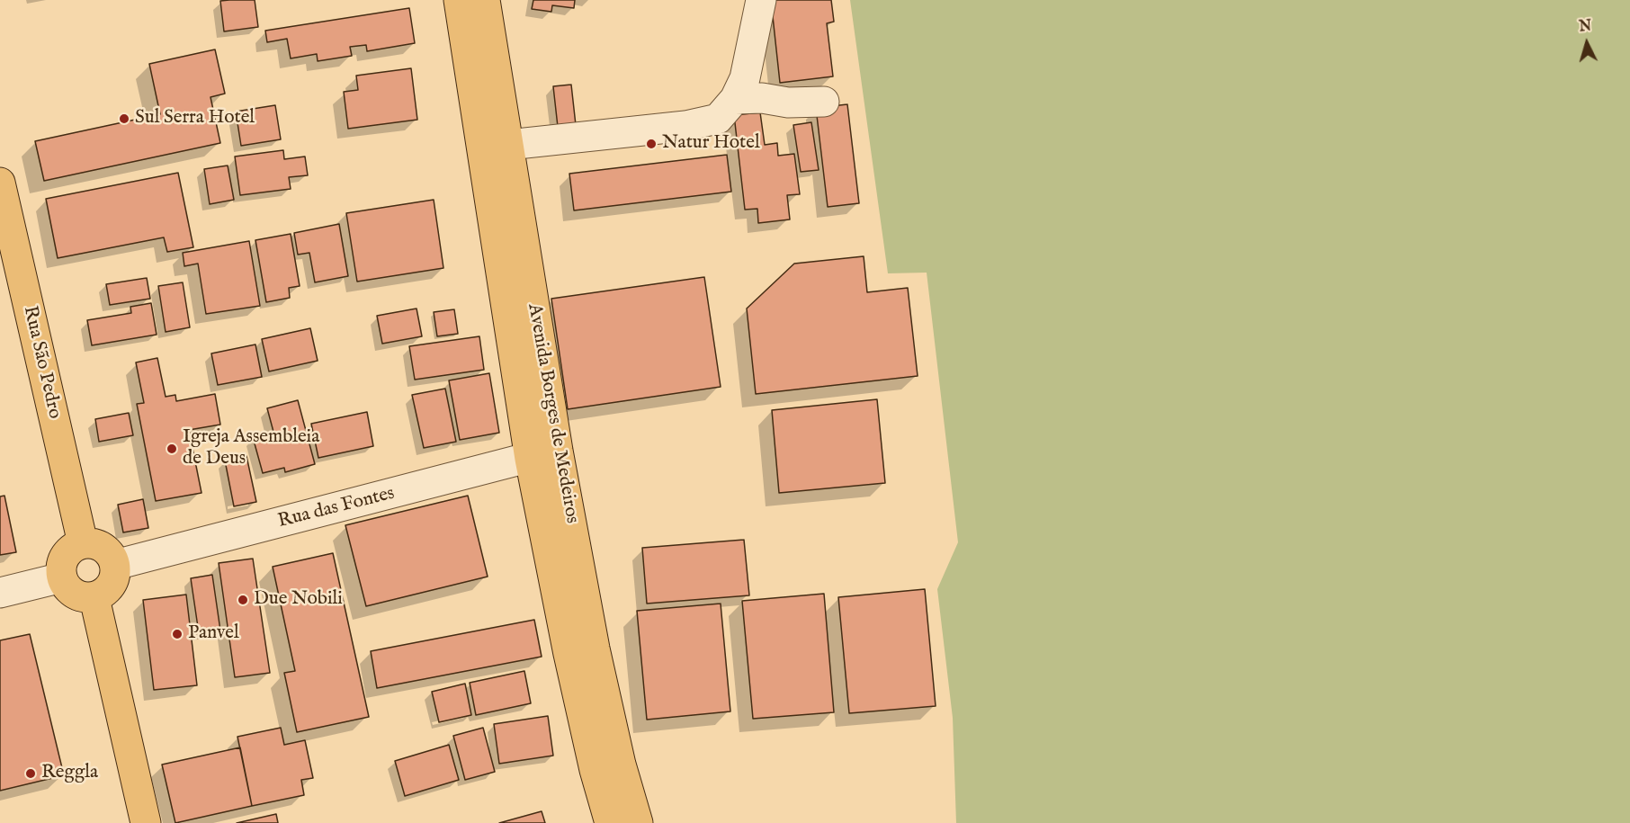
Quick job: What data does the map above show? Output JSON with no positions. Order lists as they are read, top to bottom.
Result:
{
  "streets": {
    "main road": ["Rua São Pedro", "Avenida Borges de Medeiros"],
    "street": ["Rua das Fontes"]
  },
  "crossings": [
    ["Rua São Pedro", "Rua das Fontes"],
    ["Avenida Borges de Medeiros", "Rua das Fontes"]
  ],
  "places": [
    "Sul Serra Hotel",
    "Natur Hotel",
    "Igreja Assembleia de Deus",
    "Due Nobili",
    "Panvel",
    "Reggla"
  ],
  "north": "top"
}
